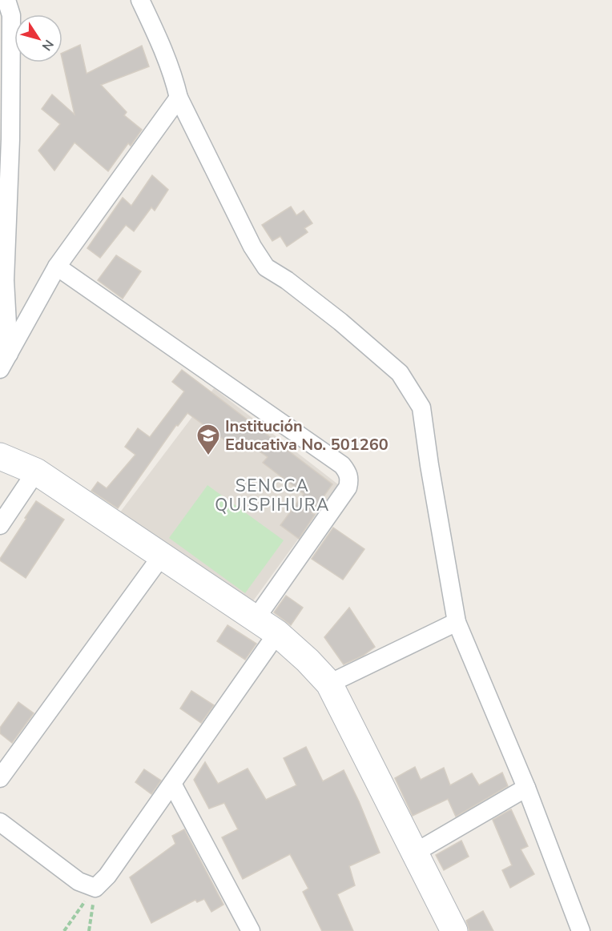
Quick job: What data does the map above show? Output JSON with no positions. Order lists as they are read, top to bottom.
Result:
{
  "districts": ["SENCCA QUISPIHURA"],
  "places": {
    "school or university": ["Institución Educativa No. 501260"]
  },
  "north": "bottom right"
}
